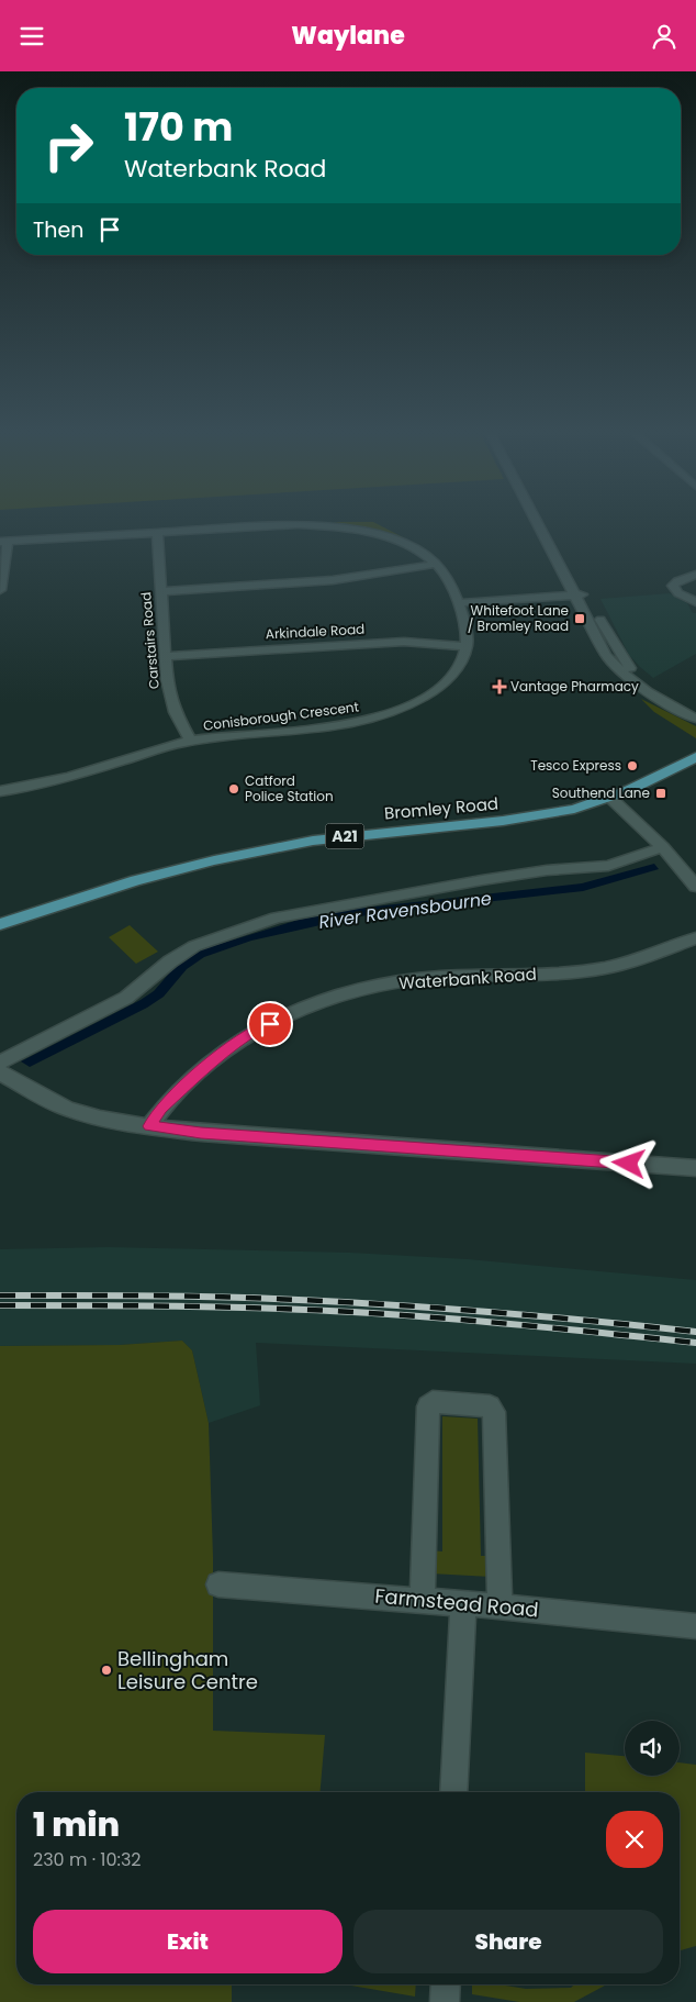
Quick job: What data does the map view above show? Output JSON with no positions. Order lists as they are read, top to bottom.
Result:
{
  "streets": {
    "main road": ["Bromley Road", "A21"],
    "street": [
      "Arkindale Road",
      "Carstairs Road",
      "Conisborough Crescent",
      "Waterbank Road",
      "Farmstead Road"
    ]
  },
  "crossings": [
    ["Arkindale Road", "Carstairs Road"],
    ["Arkindale Road", "Conisborough Crescent"],
    ["Carstairs Road", "Conisborough Crescent"]
  ],
  "water": ["River Ravensbourne"],
  "places": {
    "transit": ["Whitefoot Lane / Bromley Road", "Southend Lane"],
    "health": ["Vantage Pharmacy"],
    "other": ["Tesco Express", "Catford Police Station", "Bellingham Leisure Centre"]
  },
  "page": {
    "header": "Waylane",
    "turn": ["170 m", "Waterbank Road"],
    "then": "Then",
    "heading": ["1 min", "230 m · 10:32"],
    "buttons": ["Exit", "Share"]
  }
}
